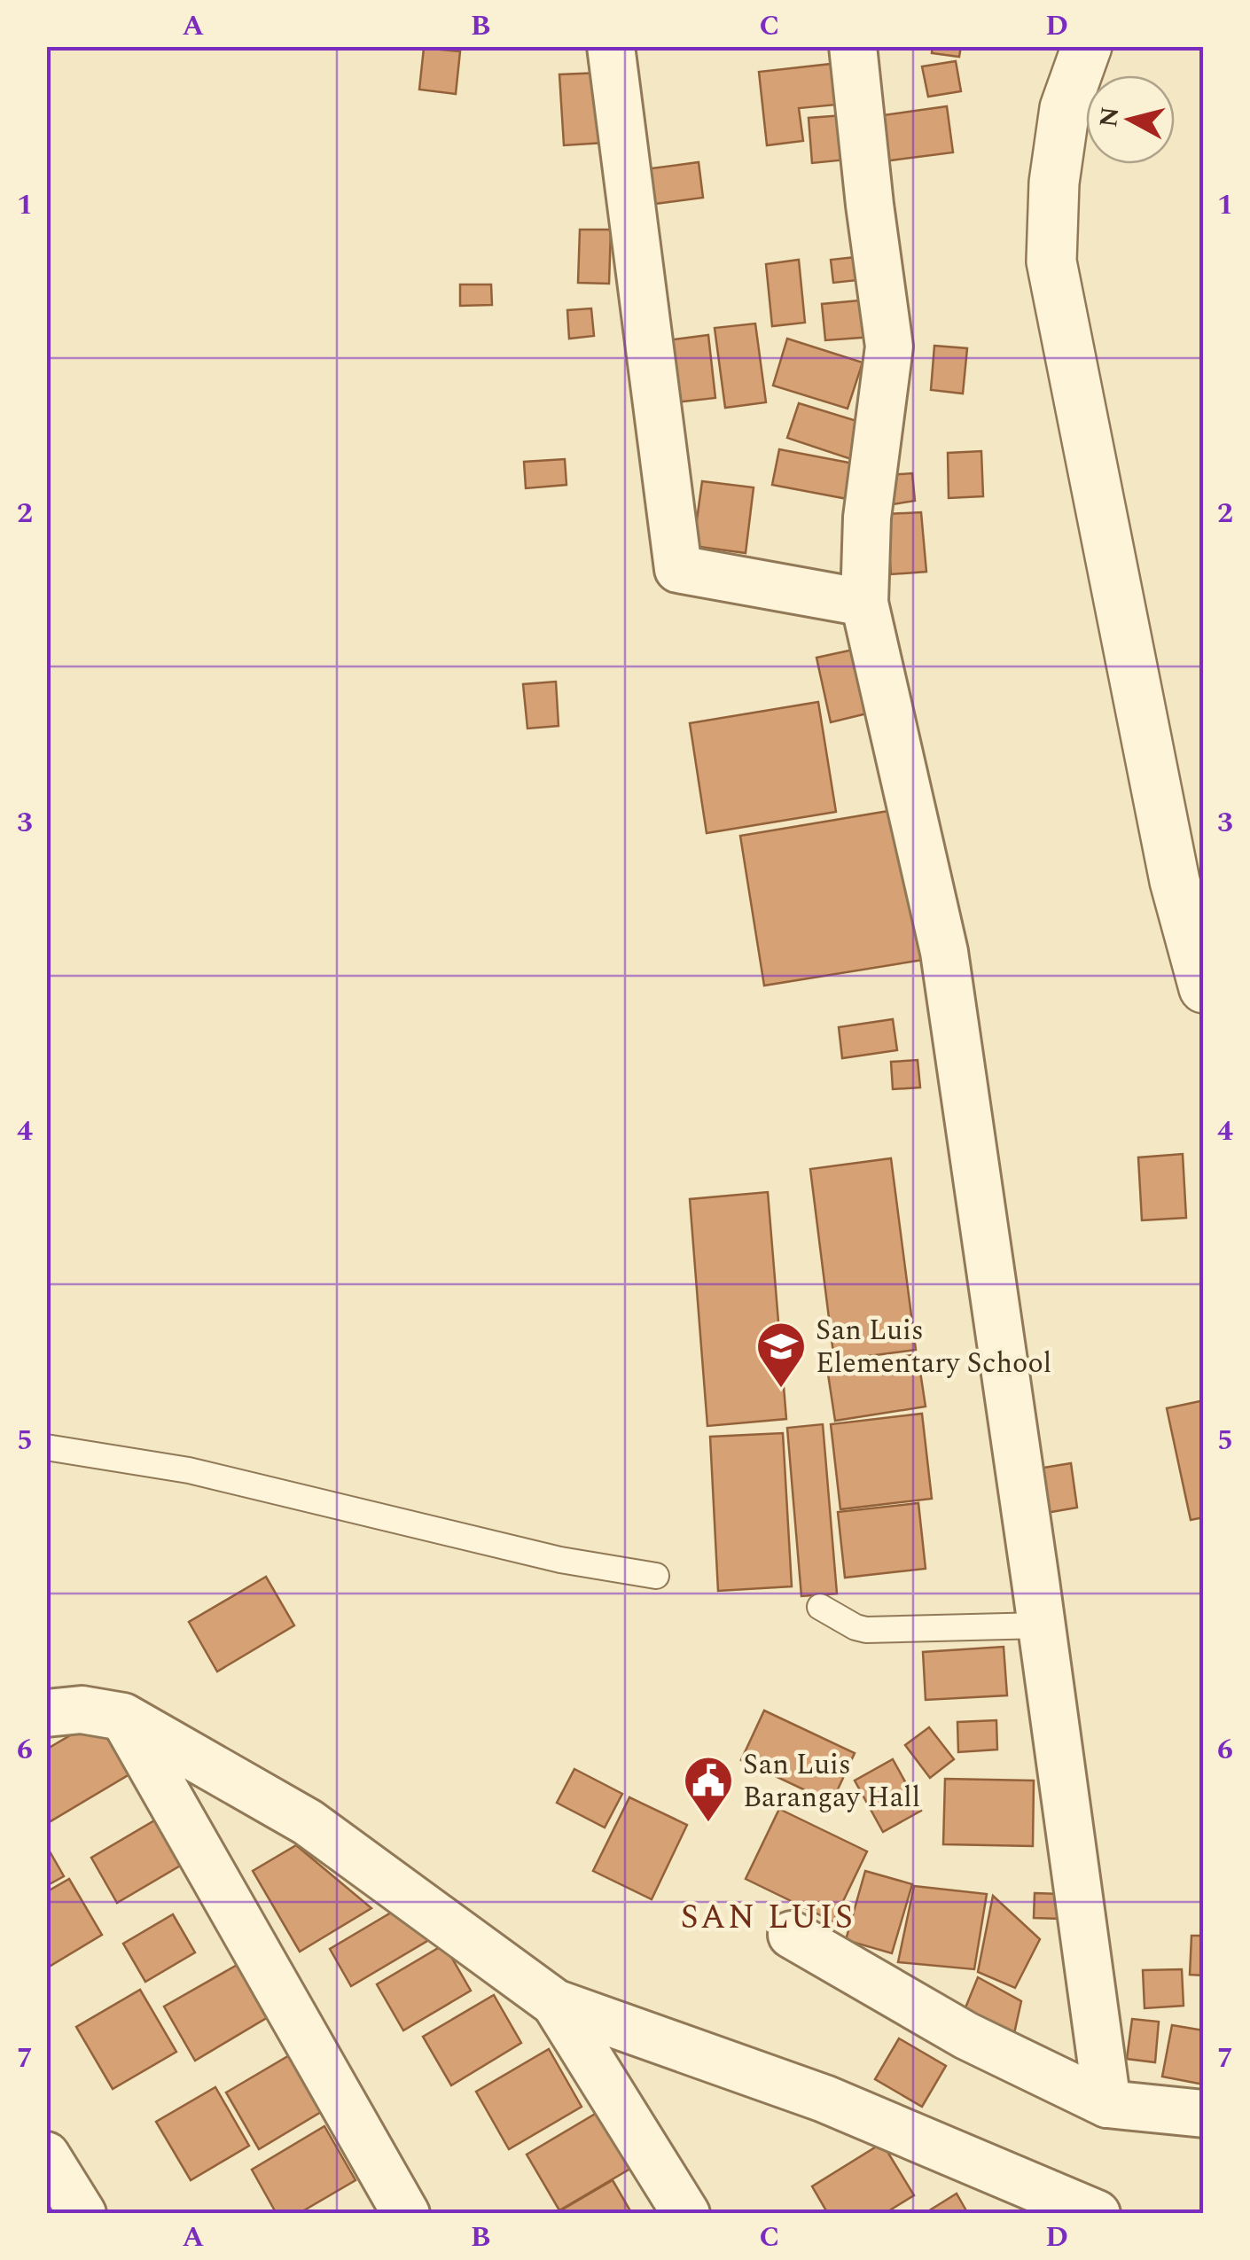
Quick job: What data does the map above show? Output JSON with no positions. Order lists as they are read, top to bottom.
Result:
{
  "districts": ["SAN LUIS"],
  "places": {
    "school or university": ["San Luis Elementary School"],
    "public building": ["San Luis Barangay Hall"]
  },
  "north": "left",
  "grid": {
    "columns": [
      "A",
      "B",
      "C",
      "D"
    ],
    "rows": [
      "1",
      "2",
      "3",
      "4",
      "5",
      "6",
      "7"
    ]
  }
}
